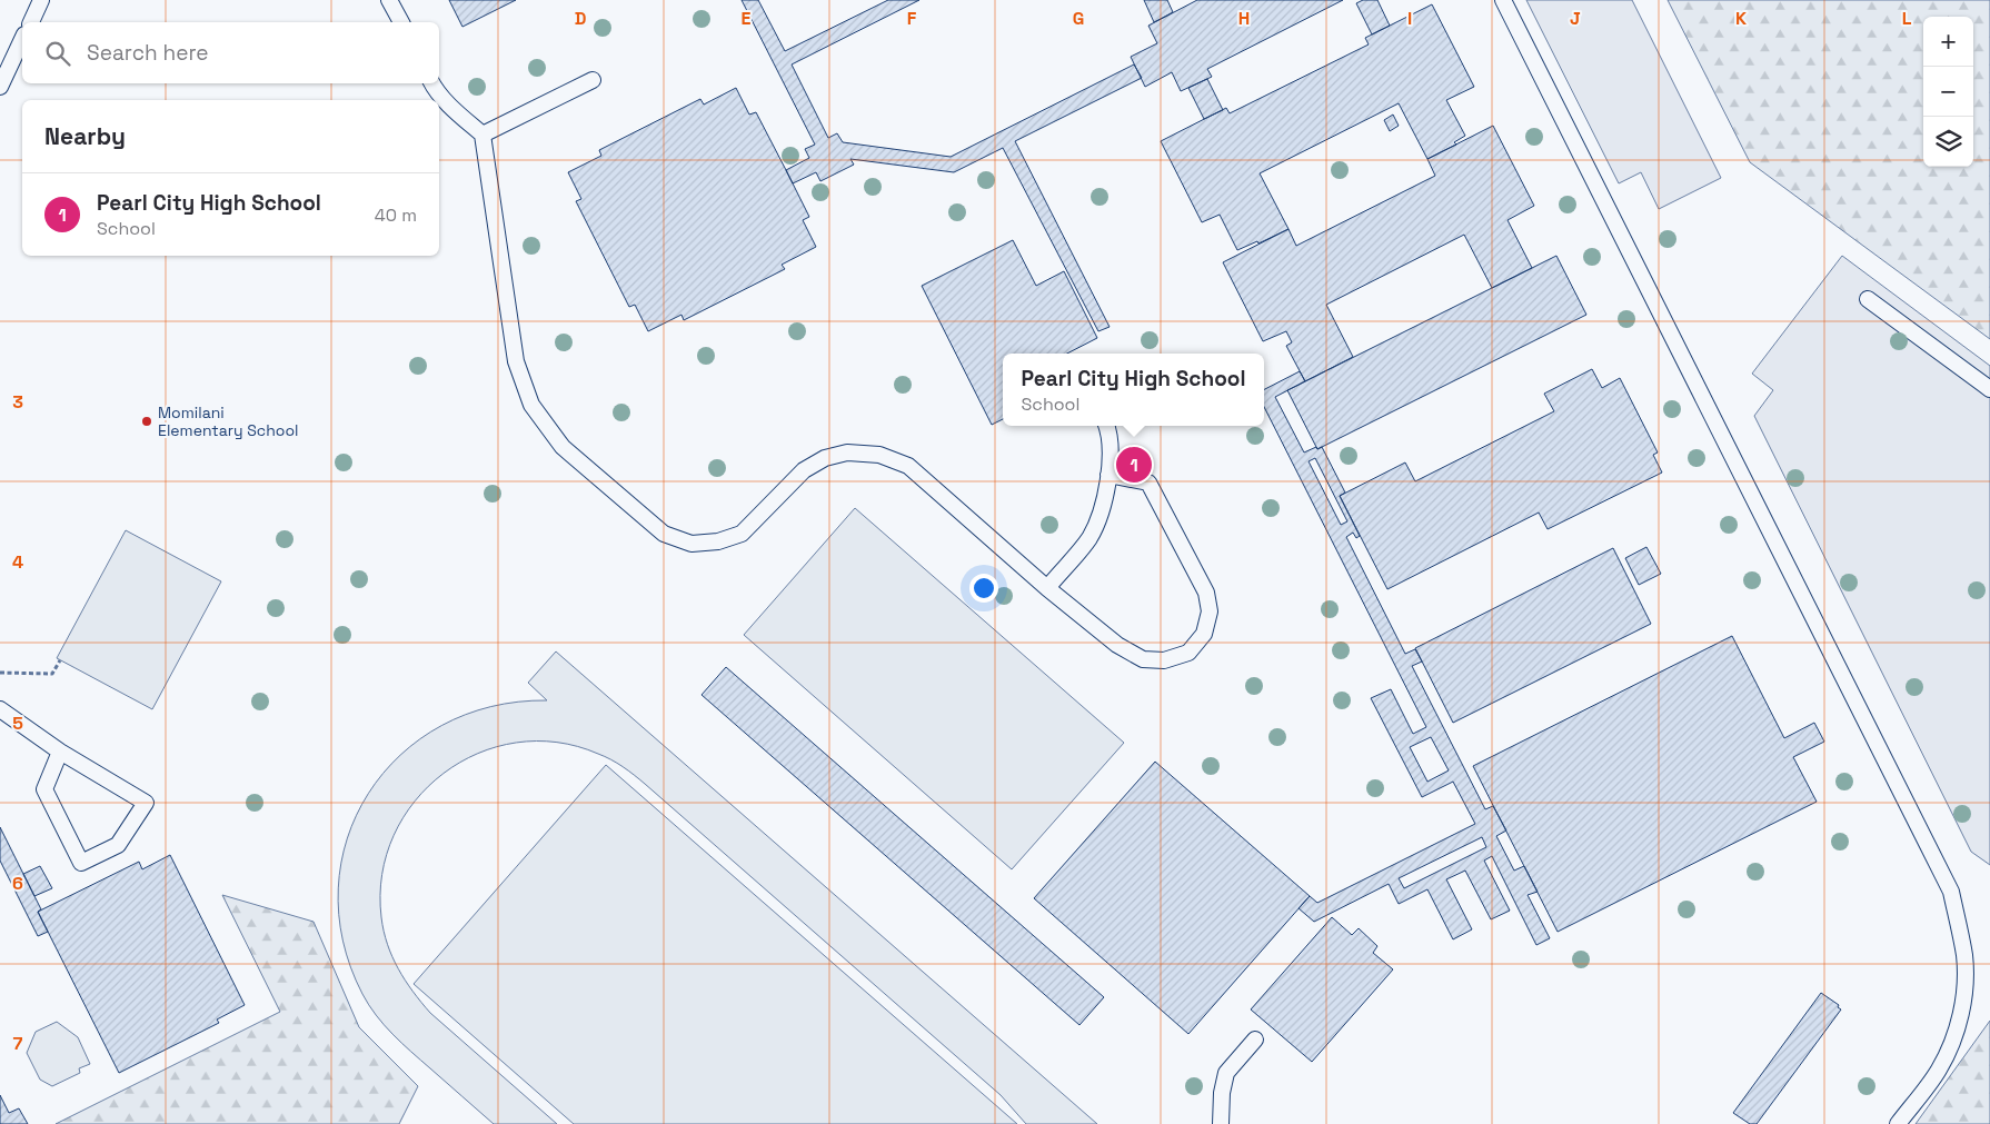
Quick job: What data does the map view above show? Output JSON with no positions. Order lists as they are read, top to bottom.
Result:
{
  "places": ["Momilani Elementary School"],
  "page": {
    "map_buttons": ["+", "−"],
    "search": "Search here",
    "heading": "Nearby",
    "list": [
      {
        "mark": "1",
        "name": "Pearl City High School",
        "note": "School",
        "value": "40 m"
      }
    ],
    "popup": ["Pearl City High School", "School"],
    "pins": "1"
  },
  "grid": {
    "columns": [
      "D",
      "E",
      "F",
      "G",
      "H",
      "I",
      "J",
      "K",
      "L"
    ],
    "rows": [
      "3",
      "4",
      "5",
      "6",
      "7"
    ]
  }
}
